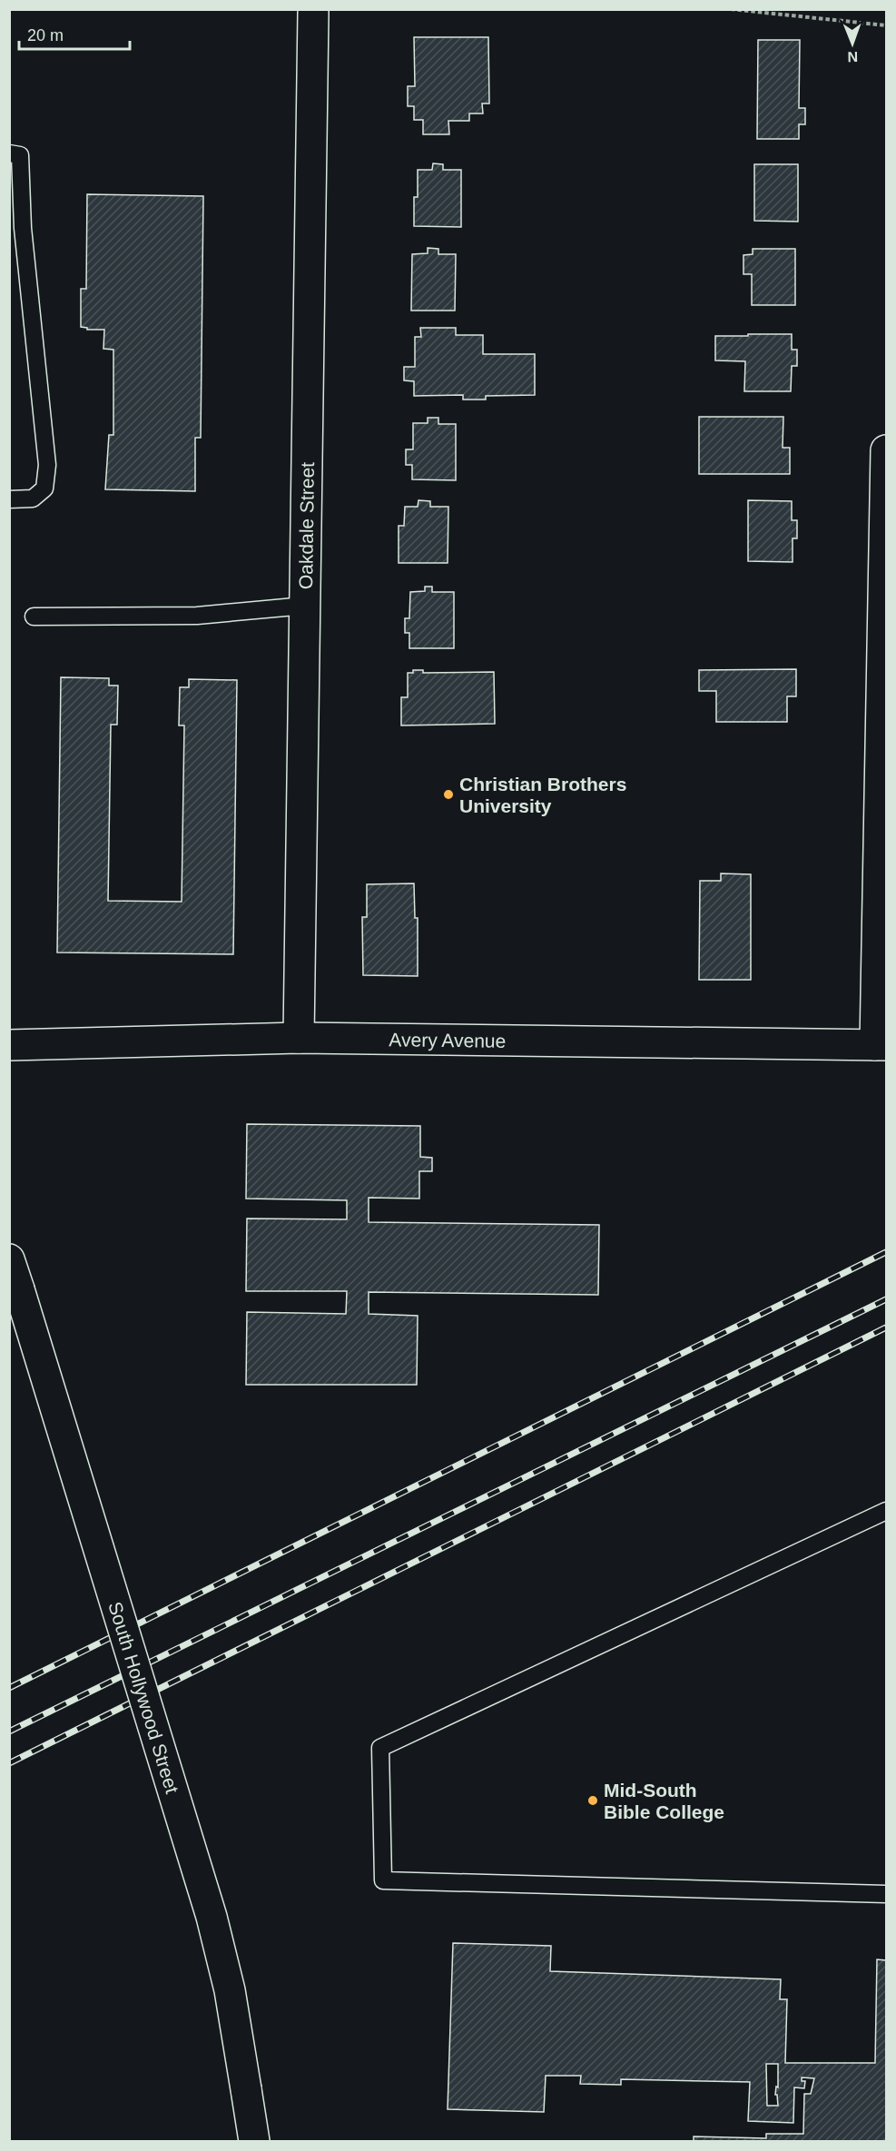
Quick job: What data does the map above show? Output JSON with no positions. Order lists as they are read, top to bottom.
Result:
{
  "streets": {
    "street": ["Oakdale Street", "Avery Avenue", "South Hollywood Street"]
  },
  "crossings": [
    ["Oakdale Street", "Avery Avenue"]
  ],
  "places": ["Christian Brothers University", "Mid-South Bible College"],
  "scale_bar": "20 m",
  "north": "bottom"
}
